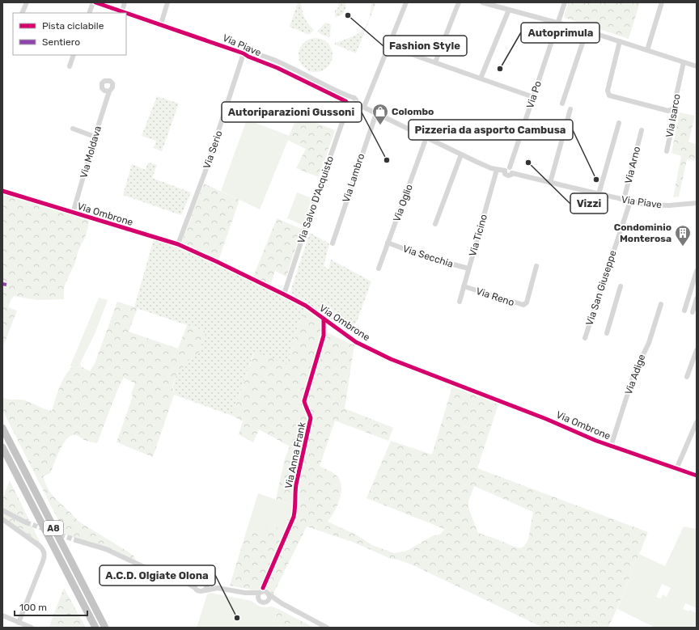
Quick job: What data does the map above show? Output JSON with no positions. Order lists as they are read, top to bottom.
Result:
{
  "streets": {
    "highway": ["A8"],
    "street": [
      "Via Piave",
      "Via Po",
      "Via Isarco",
      "Via Serio",
      "Via Moldava",
      "Via Arno",
      "Via Lambro",
      "Via Salvo D'Acquisto",
      "Via Oglio",
      "Via Ombrone",
      "Via Ticino",
      "Via Secchia",
      "Via San Giuseppe",
      "Via Reno",
      "Via Adige",
      "Via Anna Frank"
    ]
  },
  "crossings": [
    ["Via Piave", "Via Po"],
    ["Via Piave", "Via Serio"],
    ["Via Piave", "Via Arno"],
    ["Via Piave", "Via Lambro"],
    ["Via Piave", "Via Salvo D'Acquisto"],
    ["Via Piave", "Via Oglio"],
    ["Via Piave", "Via Ticino"],
    ["Via Piave", "Via San Giuseppe"],
    ["Via Serio", "Via Ombrone"],
    ["Via Moldava", "Via Ombrone"],
    ["Via Salvo D'Acquisto", "Via Ombrone"],
    ["Via Oglio", "Via Secchia"],
    ["Via Ombrone", "Via Adige"],
    ["Via Ombrone", "Via Anna Frank"],
    ["Via Ticino", "Via Secchia"],
    ["Via Ticino", "Via Reno"]
  ],
  "places": {
    "other": [
      "Fashion Style",
      "Autoprimula",
      "Autoriparazioni Gussoni",
      "Vizzi",
      "Pizzeria da asporto Cambusa",
      "A.C.D. Olgiate Olona"
    ],
    "shop": ["Colombo"],
    "building": ["Condominio Monterosa"]
  },
  "legend": ["Pista ciclabile", "Sentiero"],
  "scale_bar": "100 m"
}
